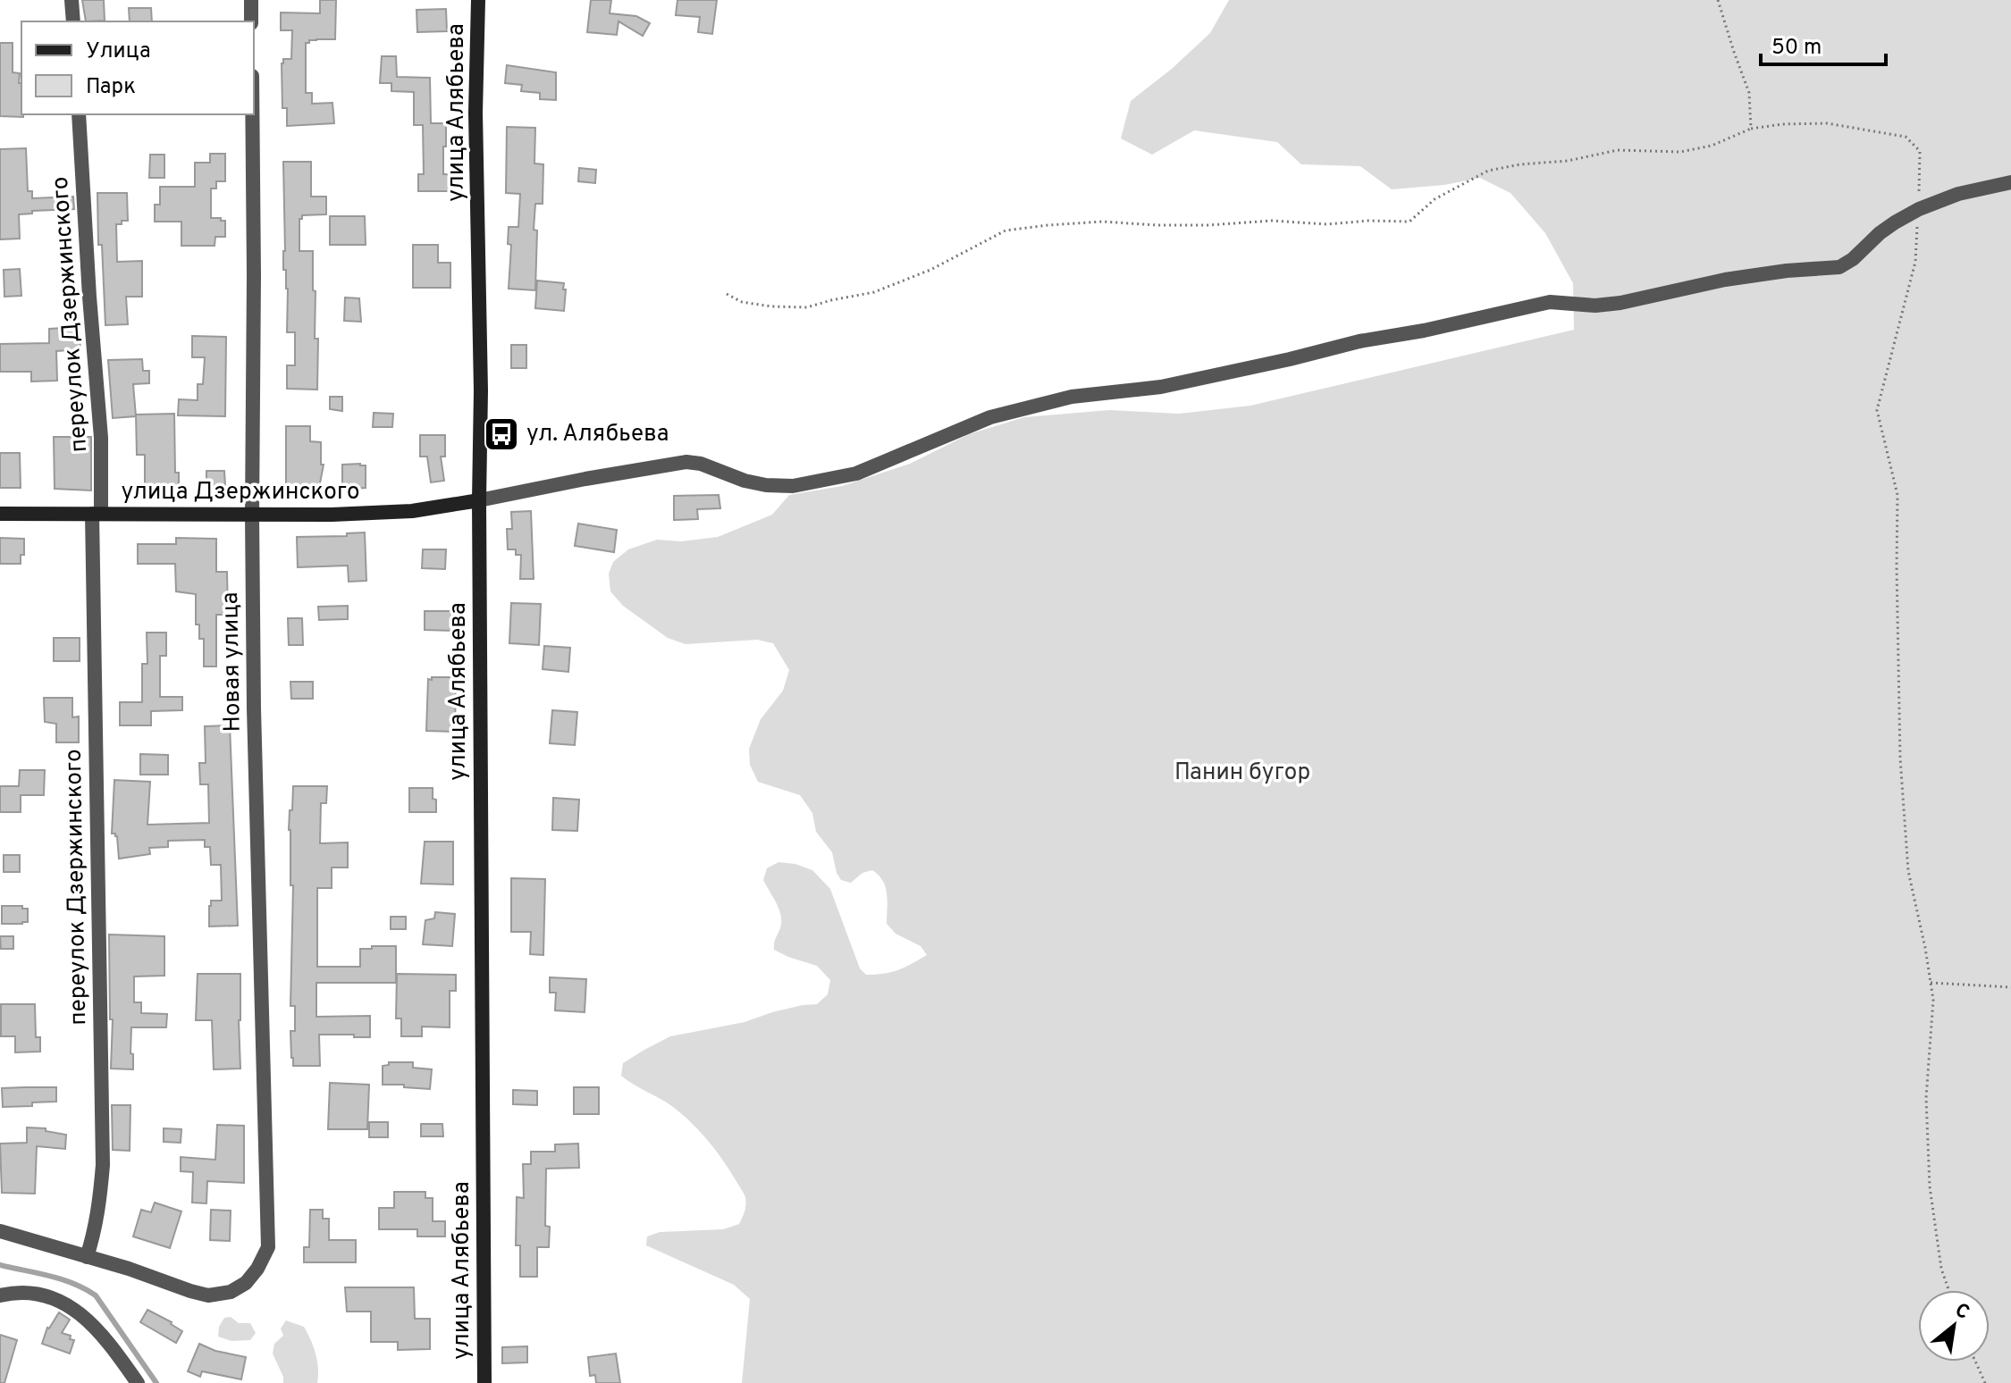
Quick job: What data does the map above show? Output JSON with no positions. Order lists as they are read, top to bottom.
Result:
{
  "streets": {
    "main road": ["улица Алябьева", "улица Дзержинского"],
    "street": ["переулок Дзержинского", "Новая улица"]
  },
  "crossings": [
    ["улица Алябьева", "улица Дзержинского"],
    ["переулок Дзержинского", "улица Дзержинского"],
    ["переулок Дзержинского", "Новая улица"],
    ["улица Дзержинского", "Новая улица"]
  ],
  "parks": ["Панин бугор"],
  "places": {
    "bus stop": ["ул. Алябьева"]
  },
  "legend": ["Улица", "Парк"],
  "scale_bar": "50 m",
  "north": "top right"
}
